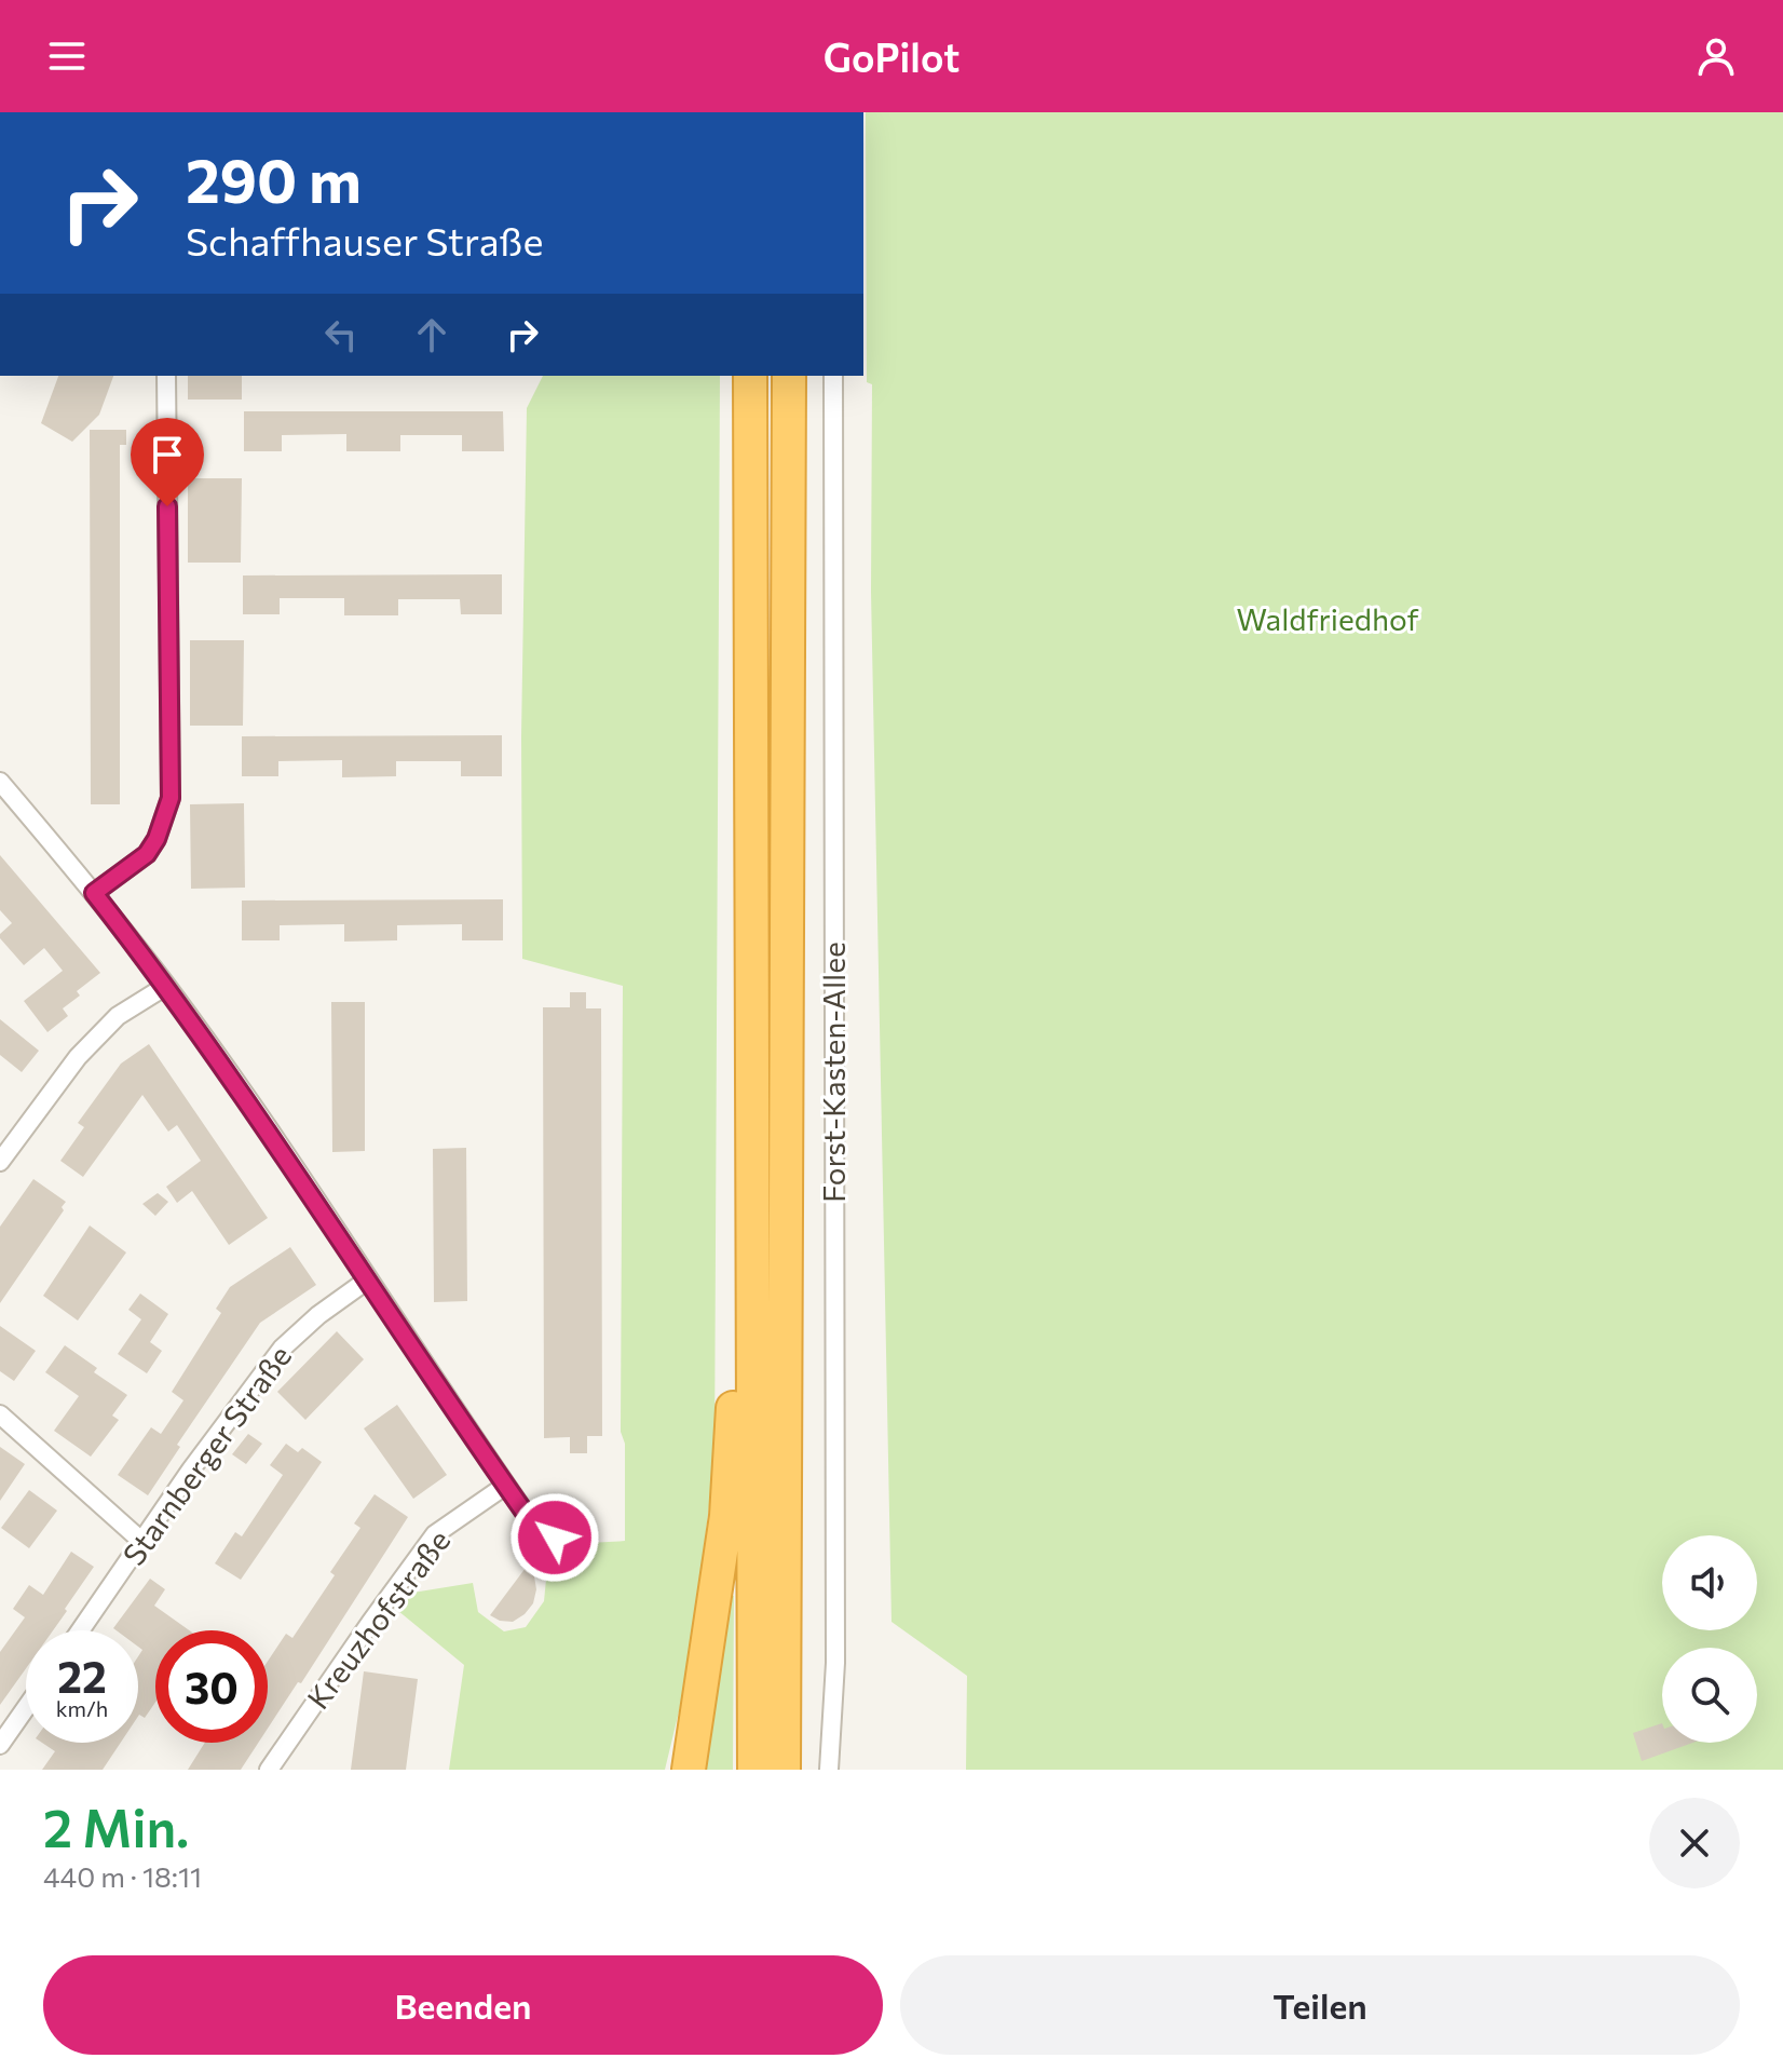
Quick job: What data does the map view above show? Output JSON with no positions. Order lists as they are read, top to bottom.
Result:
{
  "streets": {
    "street": ["Forst-Kasten-Allee", "Starnberger Straße", "Kreuzhofstraße"]
  },
  "parks": ["Waldfriedhof"],
  "page": {
    "header": "GoPilot",
    "turn": ["290 m", "Schaffhauser Straße"],
    "speed": "22 km/h",
    "limit": "30",
    "heading": ["2 Min.", "440 m · 18:11"],
    "buttons": ["Beenden", "Teilen"]
  }
}
